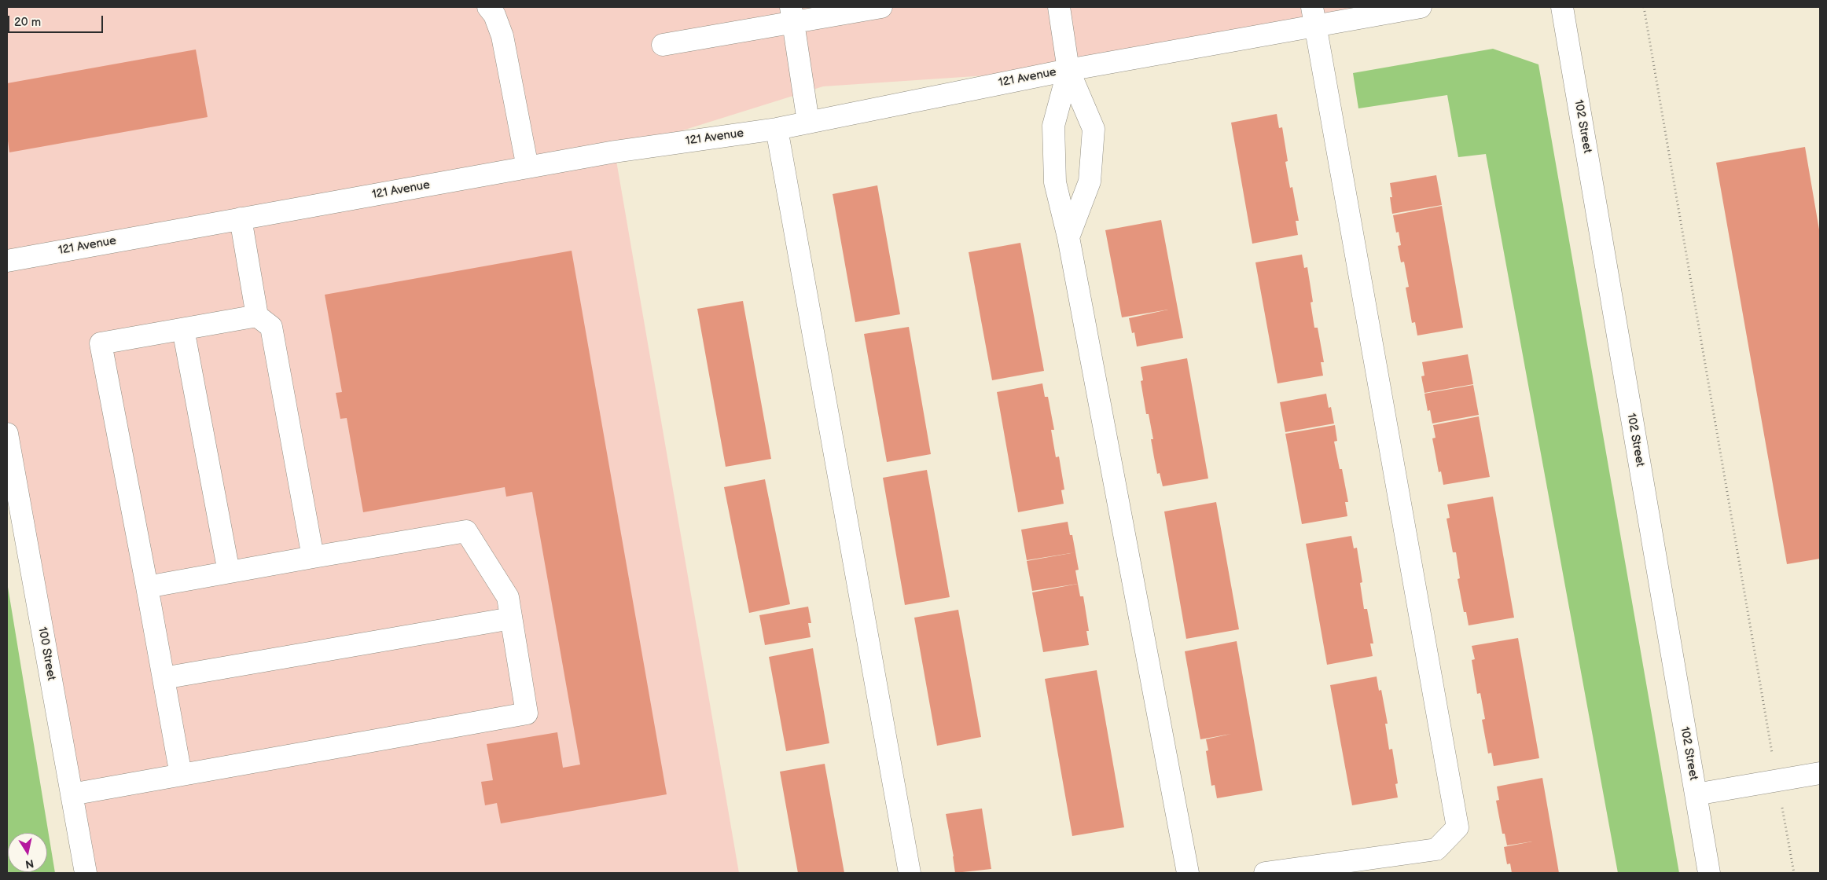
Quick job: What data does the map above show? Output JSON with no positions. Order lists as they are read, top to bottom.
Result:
{
  "streets": {
    "street": ["121 Avenue", "102 Street", "100 Street"]
  },
  "scale_bar": "20 m",
  "north": "bottom"
}
